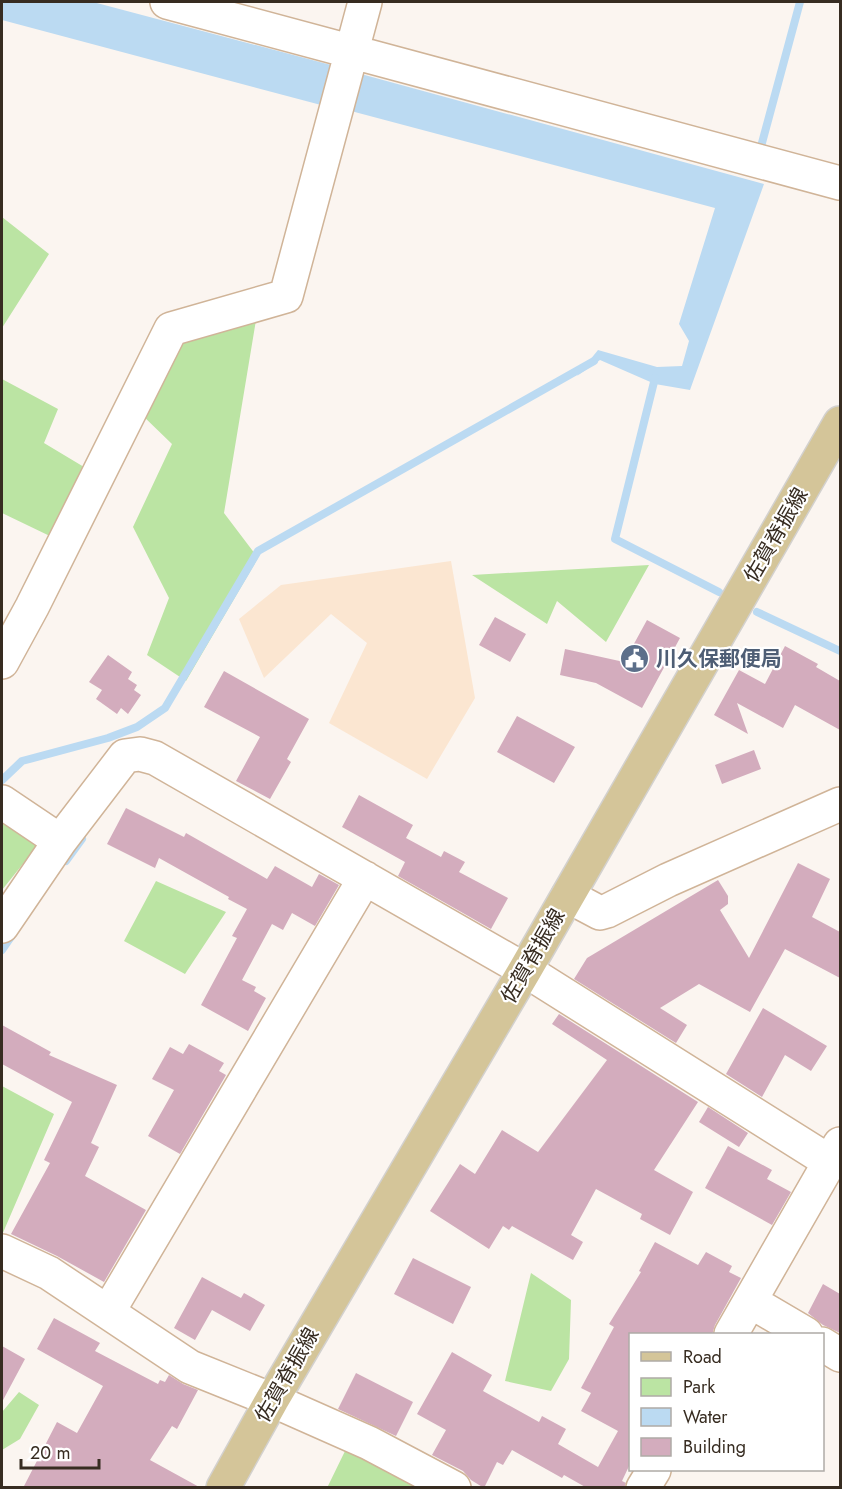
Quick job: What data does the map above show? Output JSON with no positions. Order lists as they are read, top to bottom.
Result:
{
  "streets": {
    "main road": ["佐賀脊振線"]
  },
  "places": {
    "public building": ["川久保郵便局"]
  },
  "legend": [
    "Road",
    "Park",
    "Water",
    "Building"
  ],
  "scale_bar": "20 m"
}
